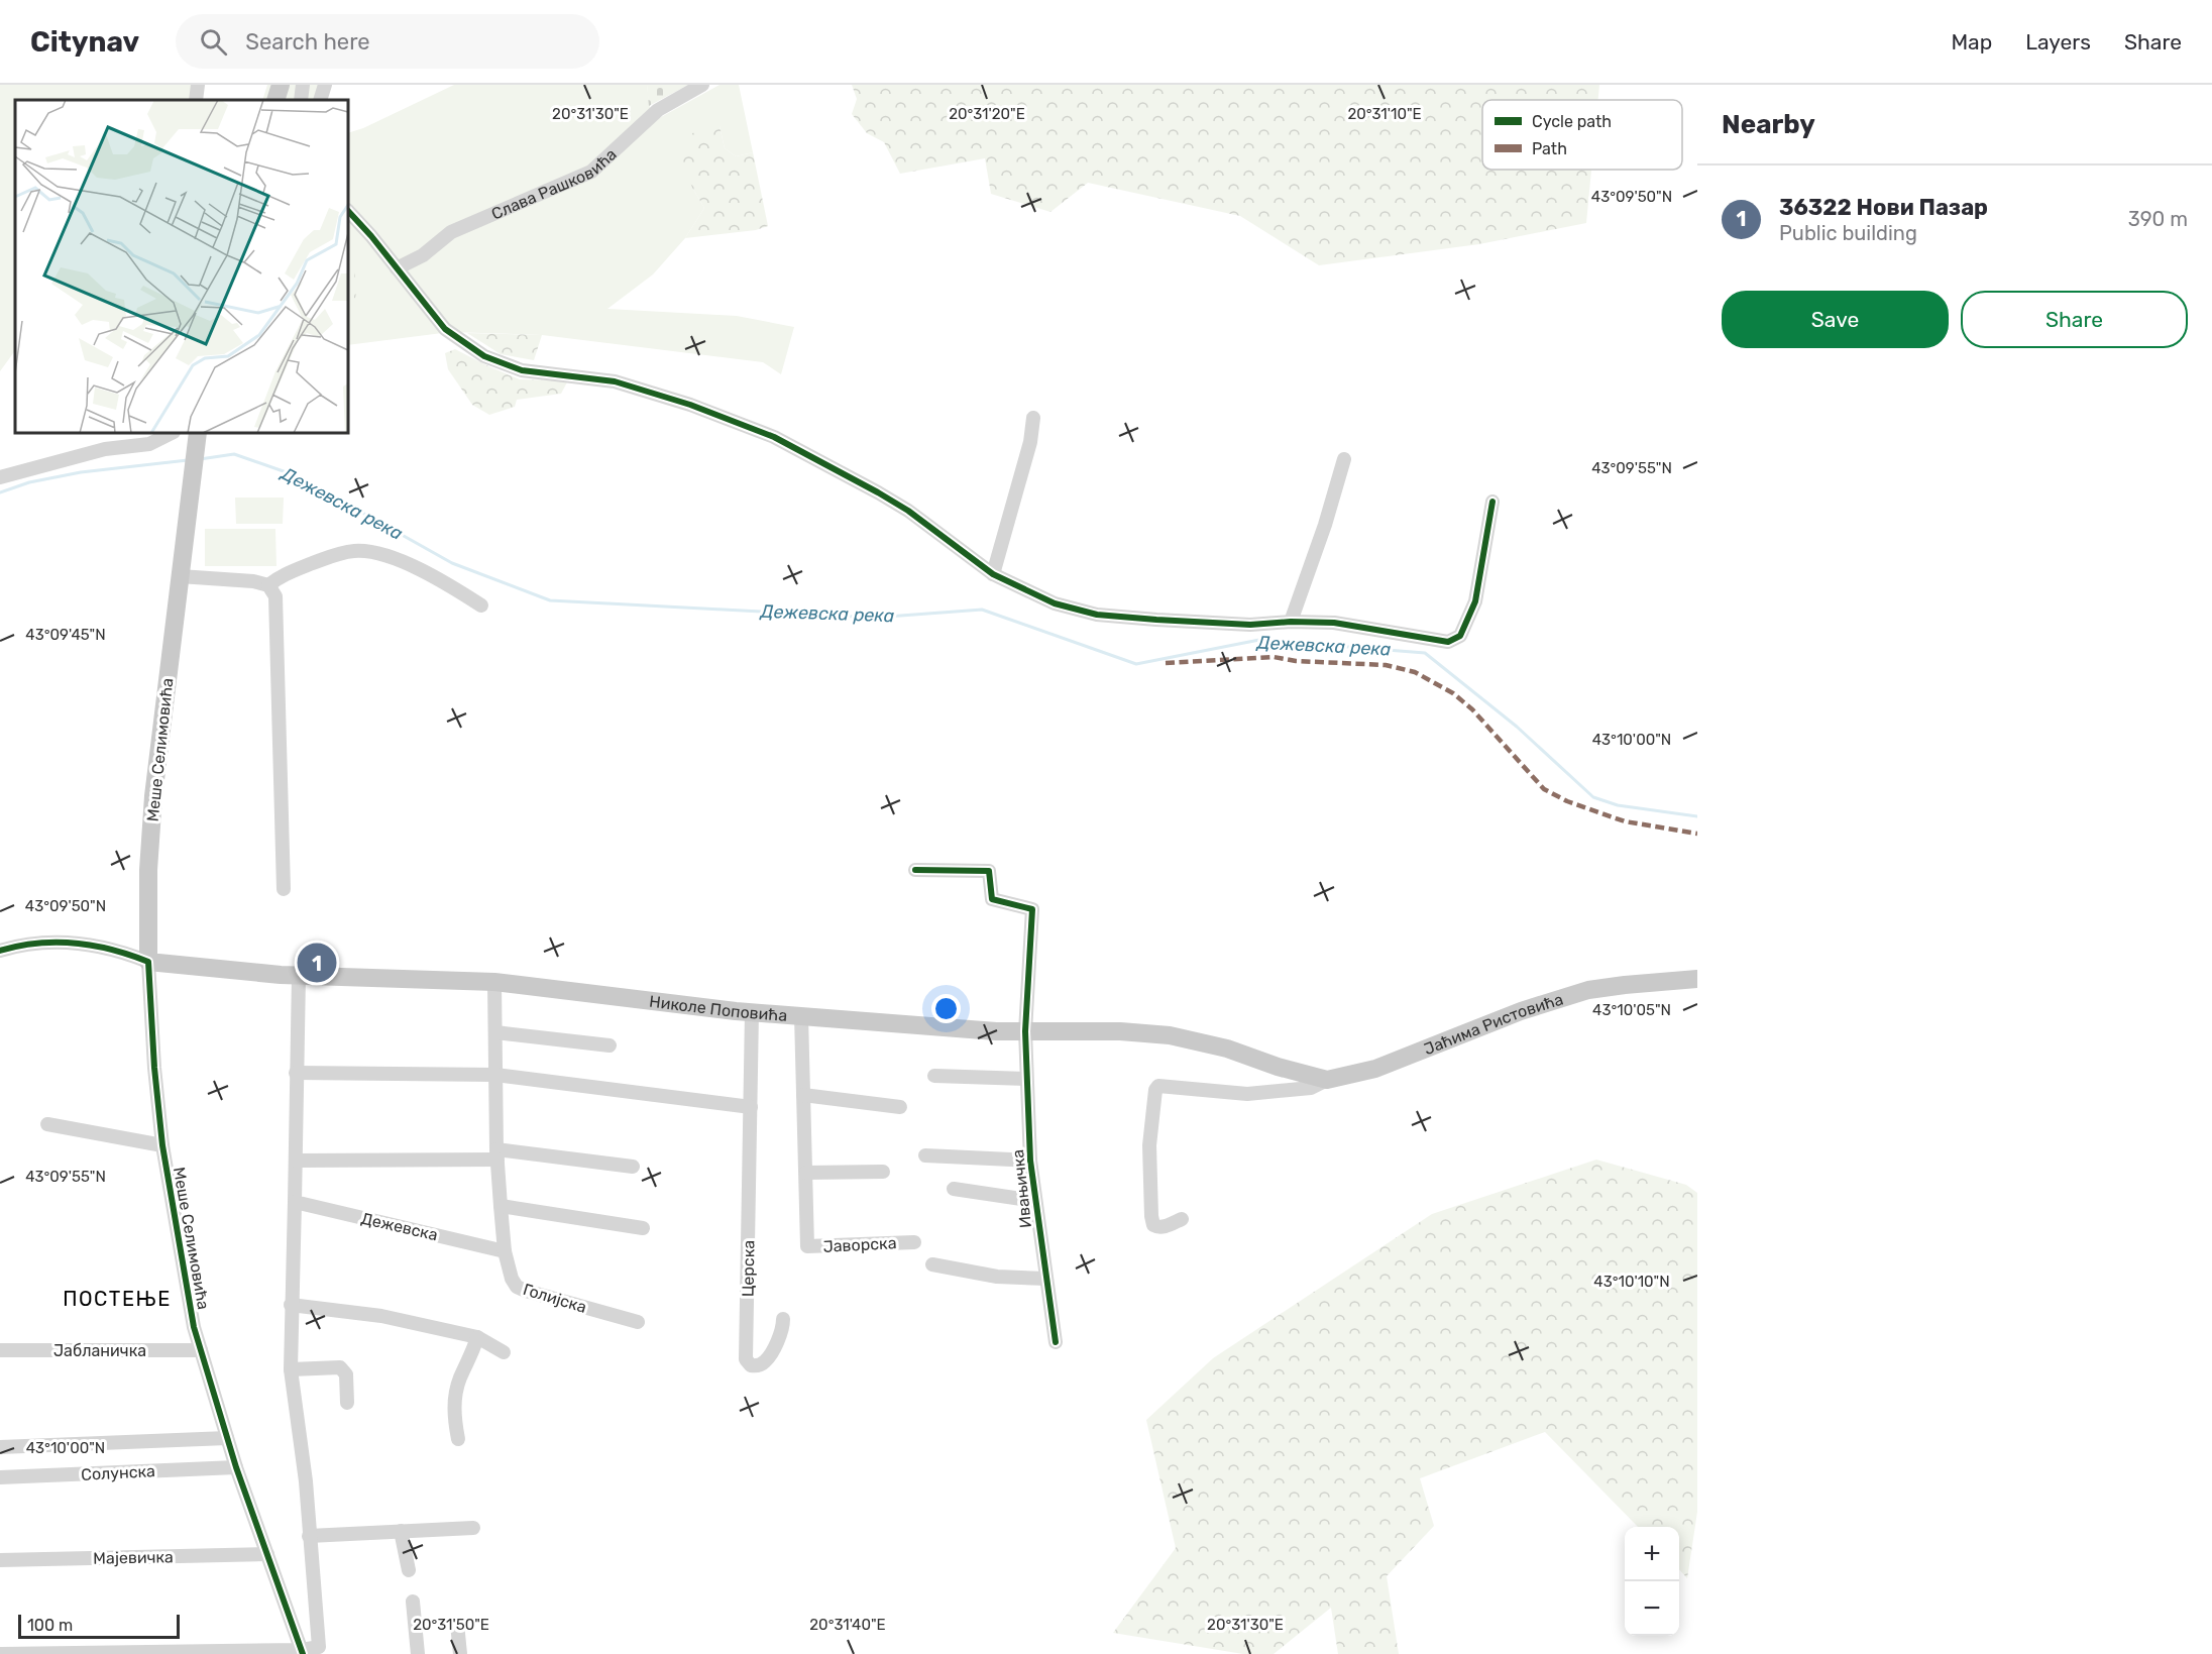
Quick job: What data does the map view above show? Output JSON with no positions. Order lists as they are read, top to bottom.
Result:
{
  "streets": {
    "main road": ["Меше Селимовића", "Николе Поповића", "Јаћима Ристовића"],
    "street": [
      "Слава Рашковића",
      "Ивањичка",
      "Дежевска",
      "Јаворска",
      "Церска",
      "Голијска",
      "Јабланичка",
      "Солунска",
      "Мајевичка"
    ]
  },
  "crossings": [
    ["Меше Селимовића", "Николе Поповића"],
    ["Меше Селимовића", "Јабланичка"],
    ["Меше Селимовића", "Солунска"],
    ["Меше Селимовића", "Мајевичка"],
    ["Николе Поповића", "Јаћима Ристовића"],
    ["Николе Поповића", "Ивањичка"],
    ["Николе Поповића", "Јаворска"],
    ["Николе Поповића", "Церска"],
    ["Николе Поповића", "Голијска"],
    ["Јаћима Ристовића", "Ивањичка"],
    ["Дежевска", "Голијска"]
  ],
  "districts": ["ПОСТЕЊЕ"],
  "water": ["Дежевска река"],
  "legend": ["Cycle path", "Path"],
  "scale_bar": "100 m",
  "page": {
    "header": "Citynav",
    "search": "Search here",
    "nav": ["Map", "Layers", "Share"],
    "heading": "Nearby",
    "list": [
      {
        "mark": "1",
        "name": "36322 Нови Пазар",
        "note": "Public building",
        "value": "390 m"
      }
    ],
    "buttons": ["Save", "Share"],
    "pins": "1",
    "map_buttons": ["+", "−"],
    "scale": "100 m"
  },
  "coordinates": [
    "20°31'30\"E",
    "20°31'20\"E",
    "20°31'10\"E",
    "43°09'50\"N",
    "43°09'55\"N",
    "43°09'45\"N",
    "43°10'00\"N",
    "43°10'05\"N",
    "43°10'10\"N",
    "20°31'50\"E",
    "20°31'40\"E"
  ]
}
